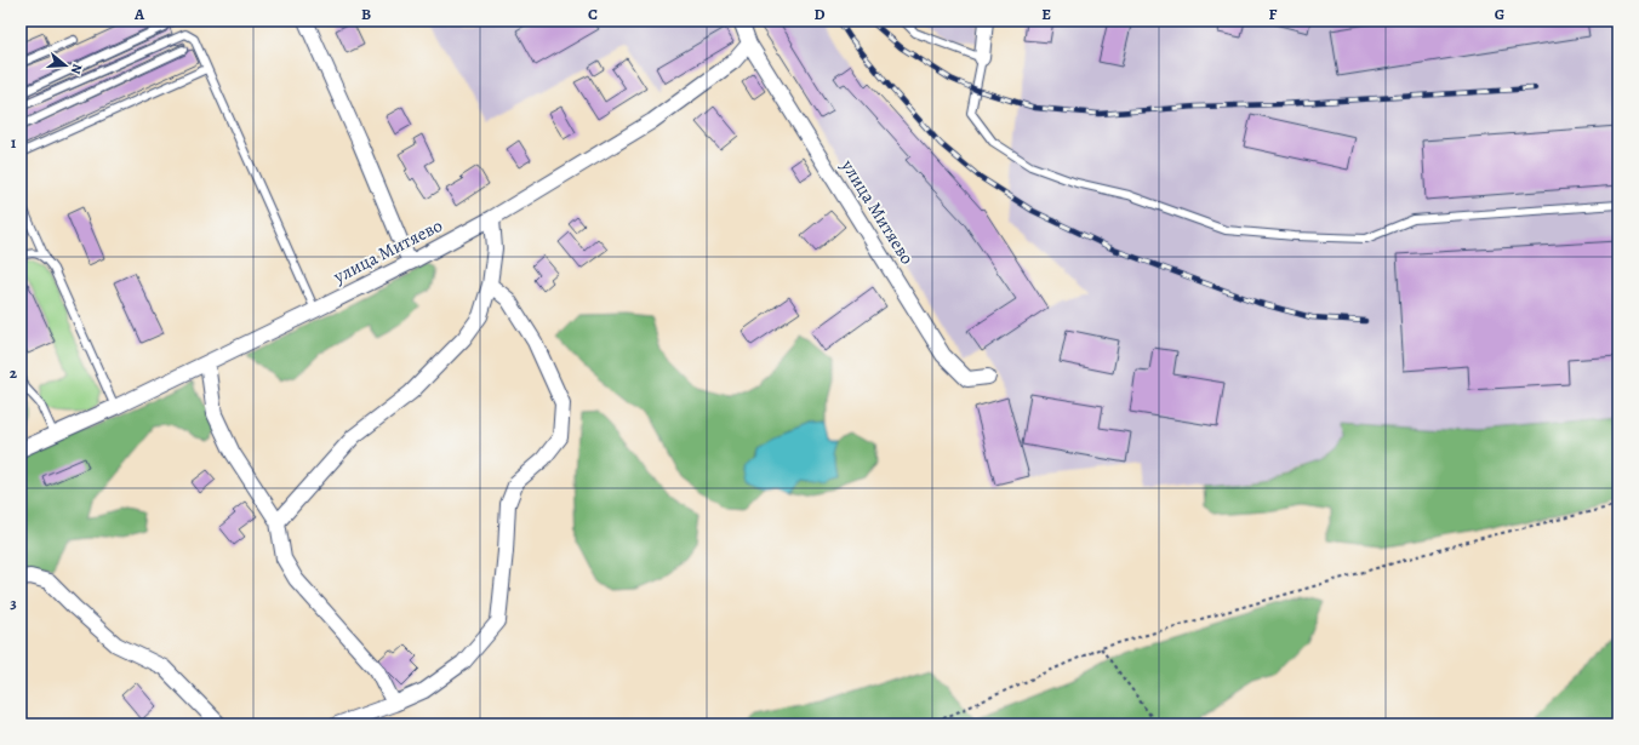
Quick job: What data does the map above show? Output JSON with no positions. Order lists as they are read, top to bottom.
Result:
{
  "streets": {
    "street": ["улица Митяево"]
  },
  "north": "right",
  "grid": {
    "columns": [
      "A",
      "B",
      "C",
      "D",
      "E",
      "F",
      "G"
    ],
    "rows": ["1", "2", "3"]
  }
}
